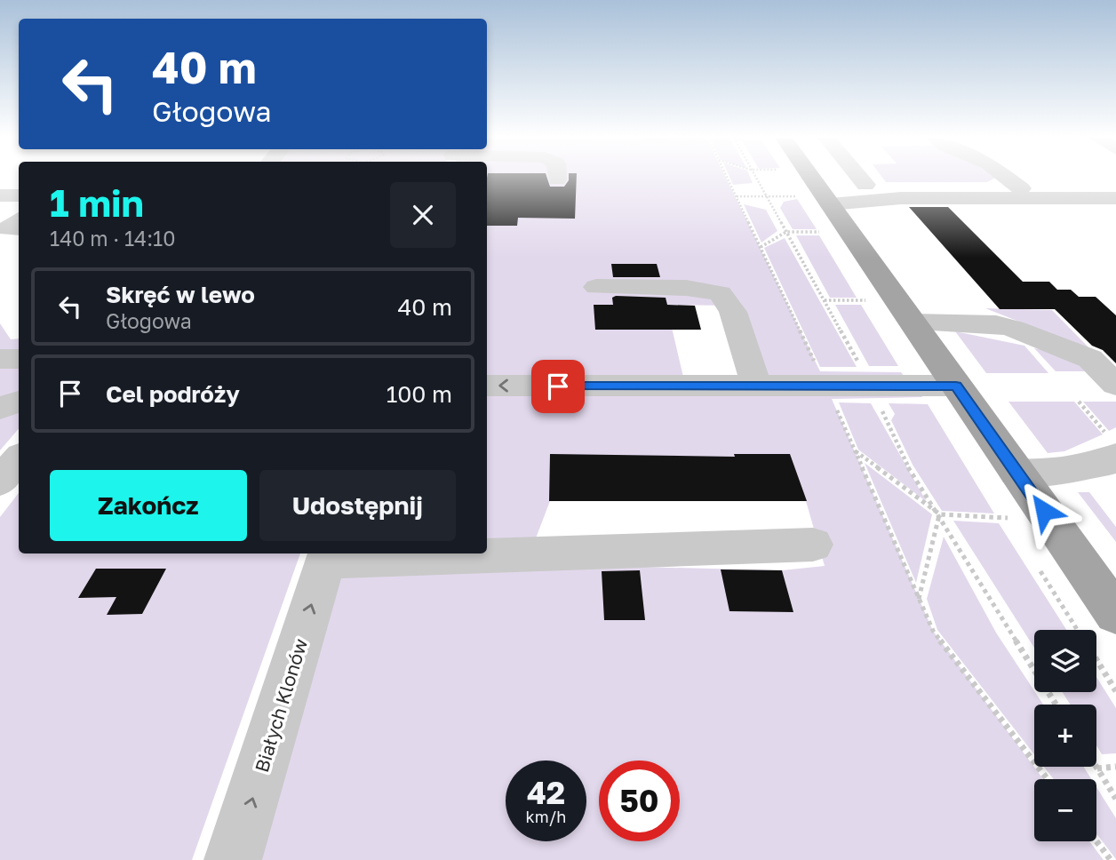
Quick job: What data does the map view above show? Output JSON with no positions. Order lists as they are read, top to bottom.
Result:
{
  "streets": {
    "street": ["Białych Klonów"]
  },
  "one_way": ["Białych Klonów"],
  "page": {
    "turn": ["40 m", "Głogowa"],
    "heading": ["1 min", "140 m · 14:10"],
    "list": [
      {
        "name": "Skręć w lewo",
        "note": "Głogowa",
        "value": "40 m"
      },
      {
        "name": "Cel podróży",
        "value": "100 m"
      }
    ],
    "buttons": ["Zakończ", "Udostępnij"],
    "map_buttons": ["+", "−"],
    "speed": "42 km/h",
    "limit": "50"
  }
}
